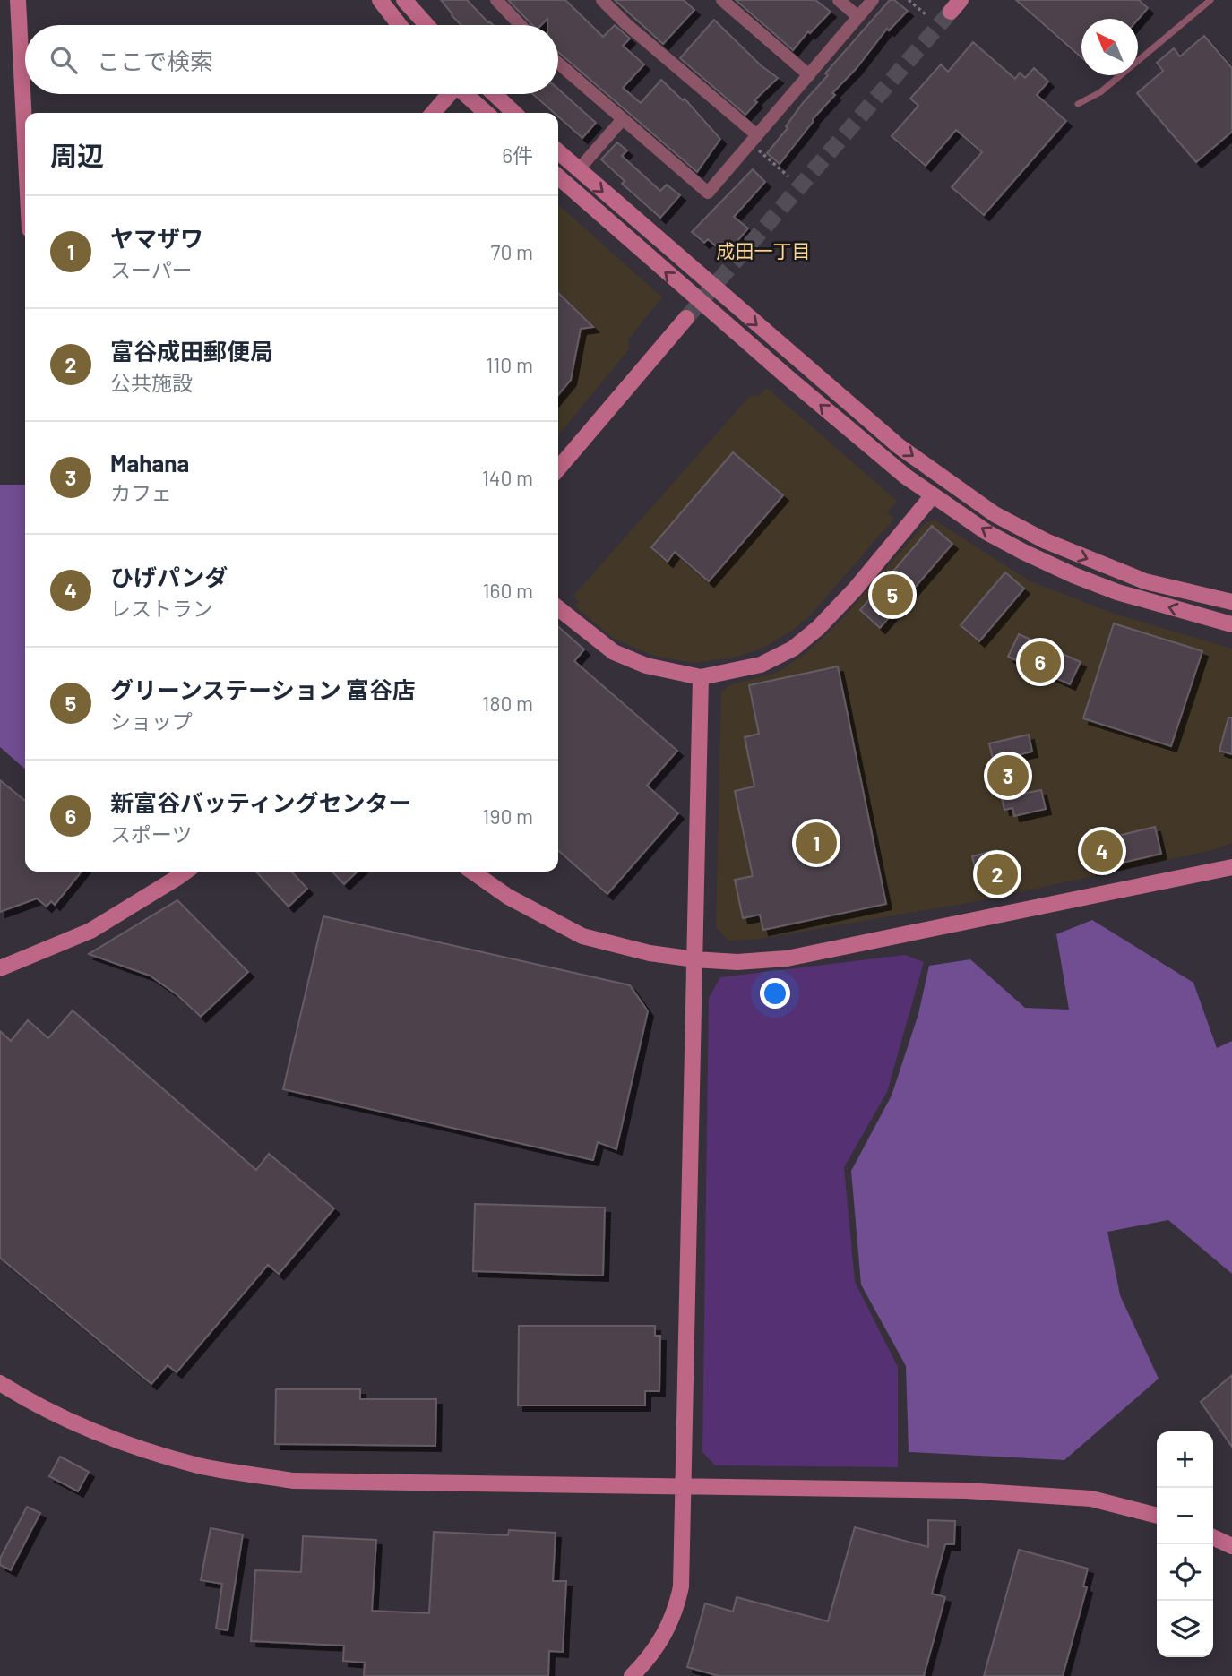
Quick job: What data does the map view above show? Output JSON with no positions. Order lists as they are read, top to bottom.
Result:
{
  "districts": ["成田一丁目"],
  "north": "top left",
  "page": {
    "search": "ここで検索",
    "heading": ["周辺", "6件"],
    "list": [
      {
        "mark": "1",
        "name": "ヤマザワ",
        "note": "スーパー",
        "value": "70 m"
      },
      {
        "mark": "2",
        "name": "富谷成田郵便局",
        "note": "公共施設",
        "value": "110 m"
      },
      {
        "mark": "3",
        "name": "Mahana",
        "note": "カフェ",
        "value": "140 m"
      },
      {
        "mark": "4",
        "name": "ひげパンダ",
        "note": "レストラン",
        "value": "160 m"
      },
      {
        "mark": "5",
        "name": "グリーンステーション 富谷店",
        "note": "ショップ",
        "value": "180 m"
      },
      {
        "mark": "6",
        "name": "新富谷バッティングセンター",
        "note": "スポーツ",
        "value": "190 m"
      }
    ],
    "pins": [
      "5",
      "6",
      "3",
      "1",
      "4",
      "2"
    ],
    "map_buttons": ["+", "−"]
  }
}
